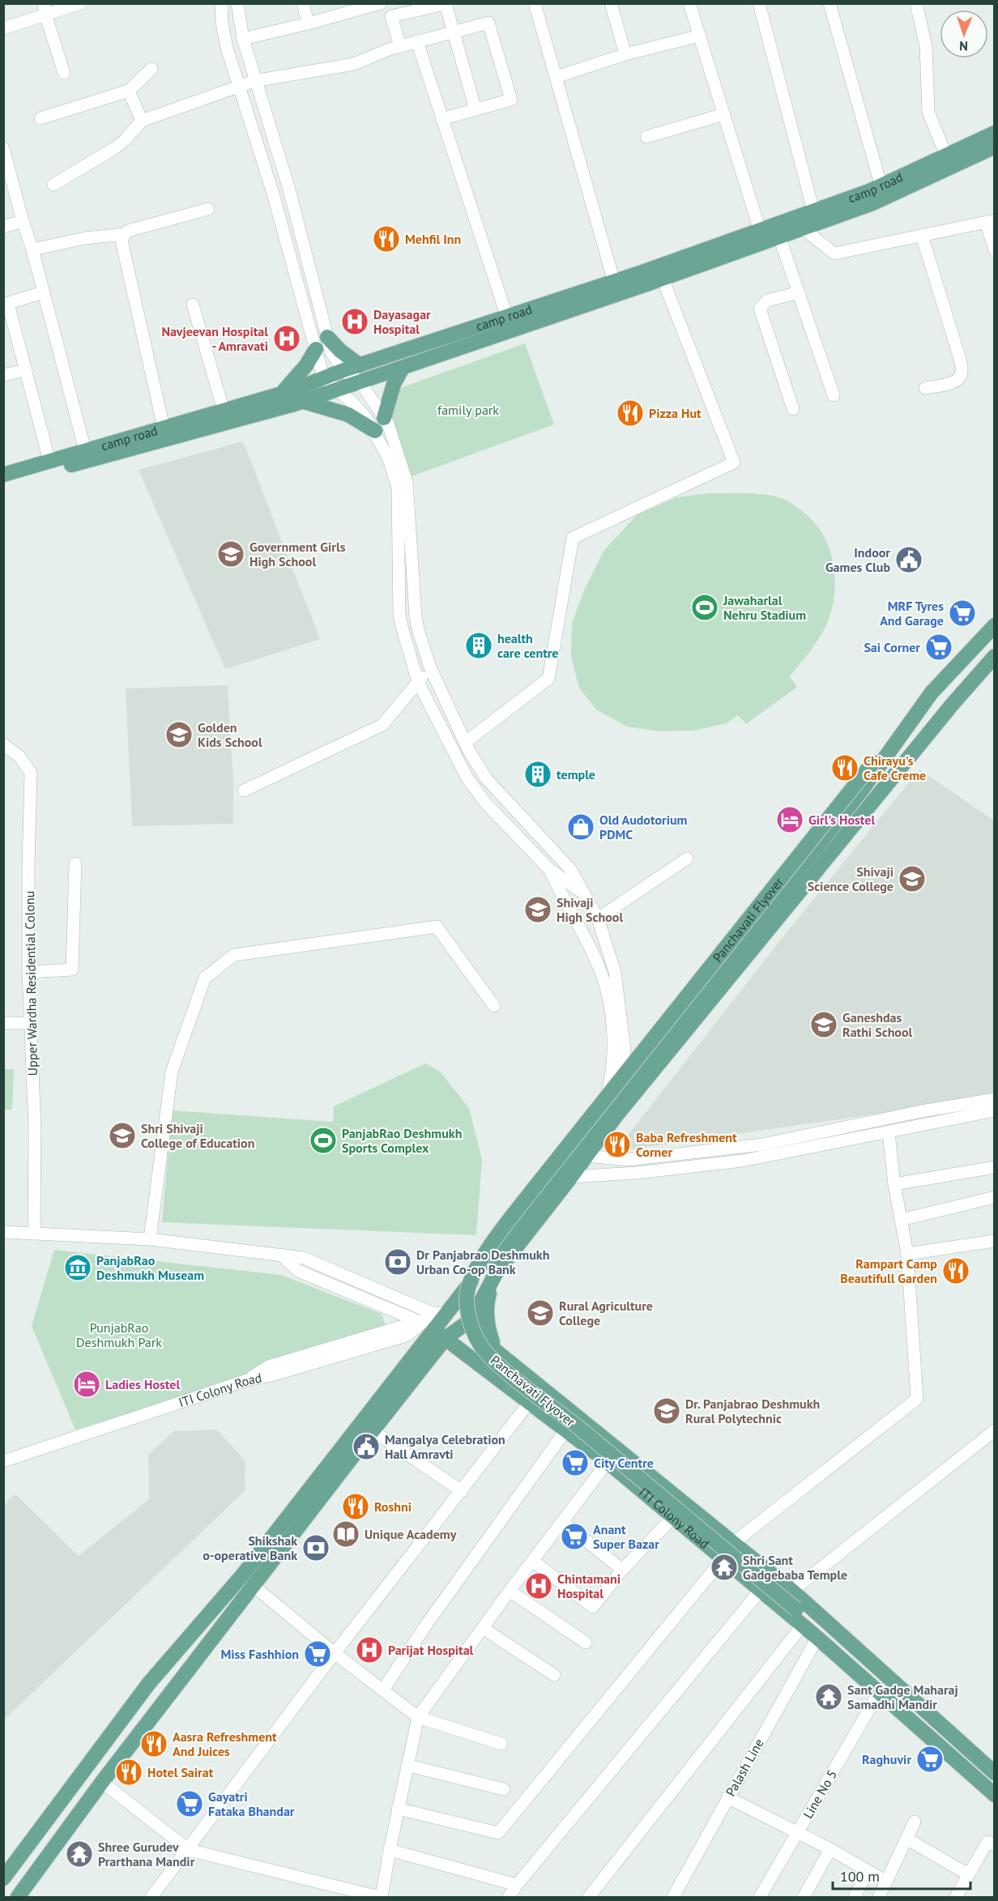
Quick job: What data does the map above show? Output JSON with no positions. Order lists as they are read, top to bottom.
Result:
{
  "streets": {
    "main road": ["camp road", "Panchavati Flyover", "ITI Colony Road"],
    "street": ["Upper Wardha Residential Colonu", "Palash Line", "Line No 5"]
  },
  "crossings": [
    ["Panchavati Flyover", "ITI Colony Road"],
    ["Panchavati Flyover", "Palash Line"],
    ["ITI Colony Road", "Palash Line"],
    ["ITI Colony Road", "Line No 5"]
  ],
  "parks": ["family park", "PunjabRao Deshmukh Park"],
  "places": {
    "restaurant": [
      "Mehfil Inn",
      "Pizza Hut",
      "Chirayu's Cafe Creme",
      "Baba Refreshment Corner",
      "Rampart Camp Beautifull Garden",
      "Roshni",
      "Aasra Refreshment And Juices",
      "Hotel Sairat"
    ],
    "hospital": [
      "Dayasagar Hospital",
      "Navjeevan Hospital - Amravati",
      "Chintamani Hospital",
      "Parijat Hospital"
    ],
    "school or university": [
      "Government Girls High School",
      "Golden Kids School",
      "Shivaji Science College",
      "Shivaji High School",
      "Ganeshdas Rathi School",
      "Shri Shivaji College of Education",
      "Rural Agriculture College",
      "Dr. Panjabrao Deshmukh Rural Polytechnic"
    ],
    "public building": ["Indoor Games Club", "Mangalya Celebration Hall Amravti"],
    "sports": ["Jawaharlal Nehru Stadium", "PanjabRao Deshmukh Sports Complex"],
    "supermarket": [
      "MRF Tyres And Garage",
      "Sai Corner",
      "City Centre",
      "Anant Super Bazar",
      "Miss Fashhion",
      "Raghuvir",
      "Gayatri Fataka Bhandar"
    ],
    "building": ["health care centre", "temple"],
    "hotel": ["Girl's Hostel", "Ladies Hostel"],
    "shop": ["Old Audotorium PDMC"],
    "bank": ["Dr Panjabrao Deshmukh Urban Co-op Bank", "Shikshak o-operative Bank"],
    "museum": ["PanjabRao Deshmukh Museam"],
    "library": ["Unique Academy"],
    "temple": ["Shri Sant Gadgebaba Temple", "Sant Gadge Maharaj Samadhi Mandir", "Shree Gurudev Prarthana Mandir"]
  },
  "scale_bar": "100 m",
  "north": "bottom"
}
